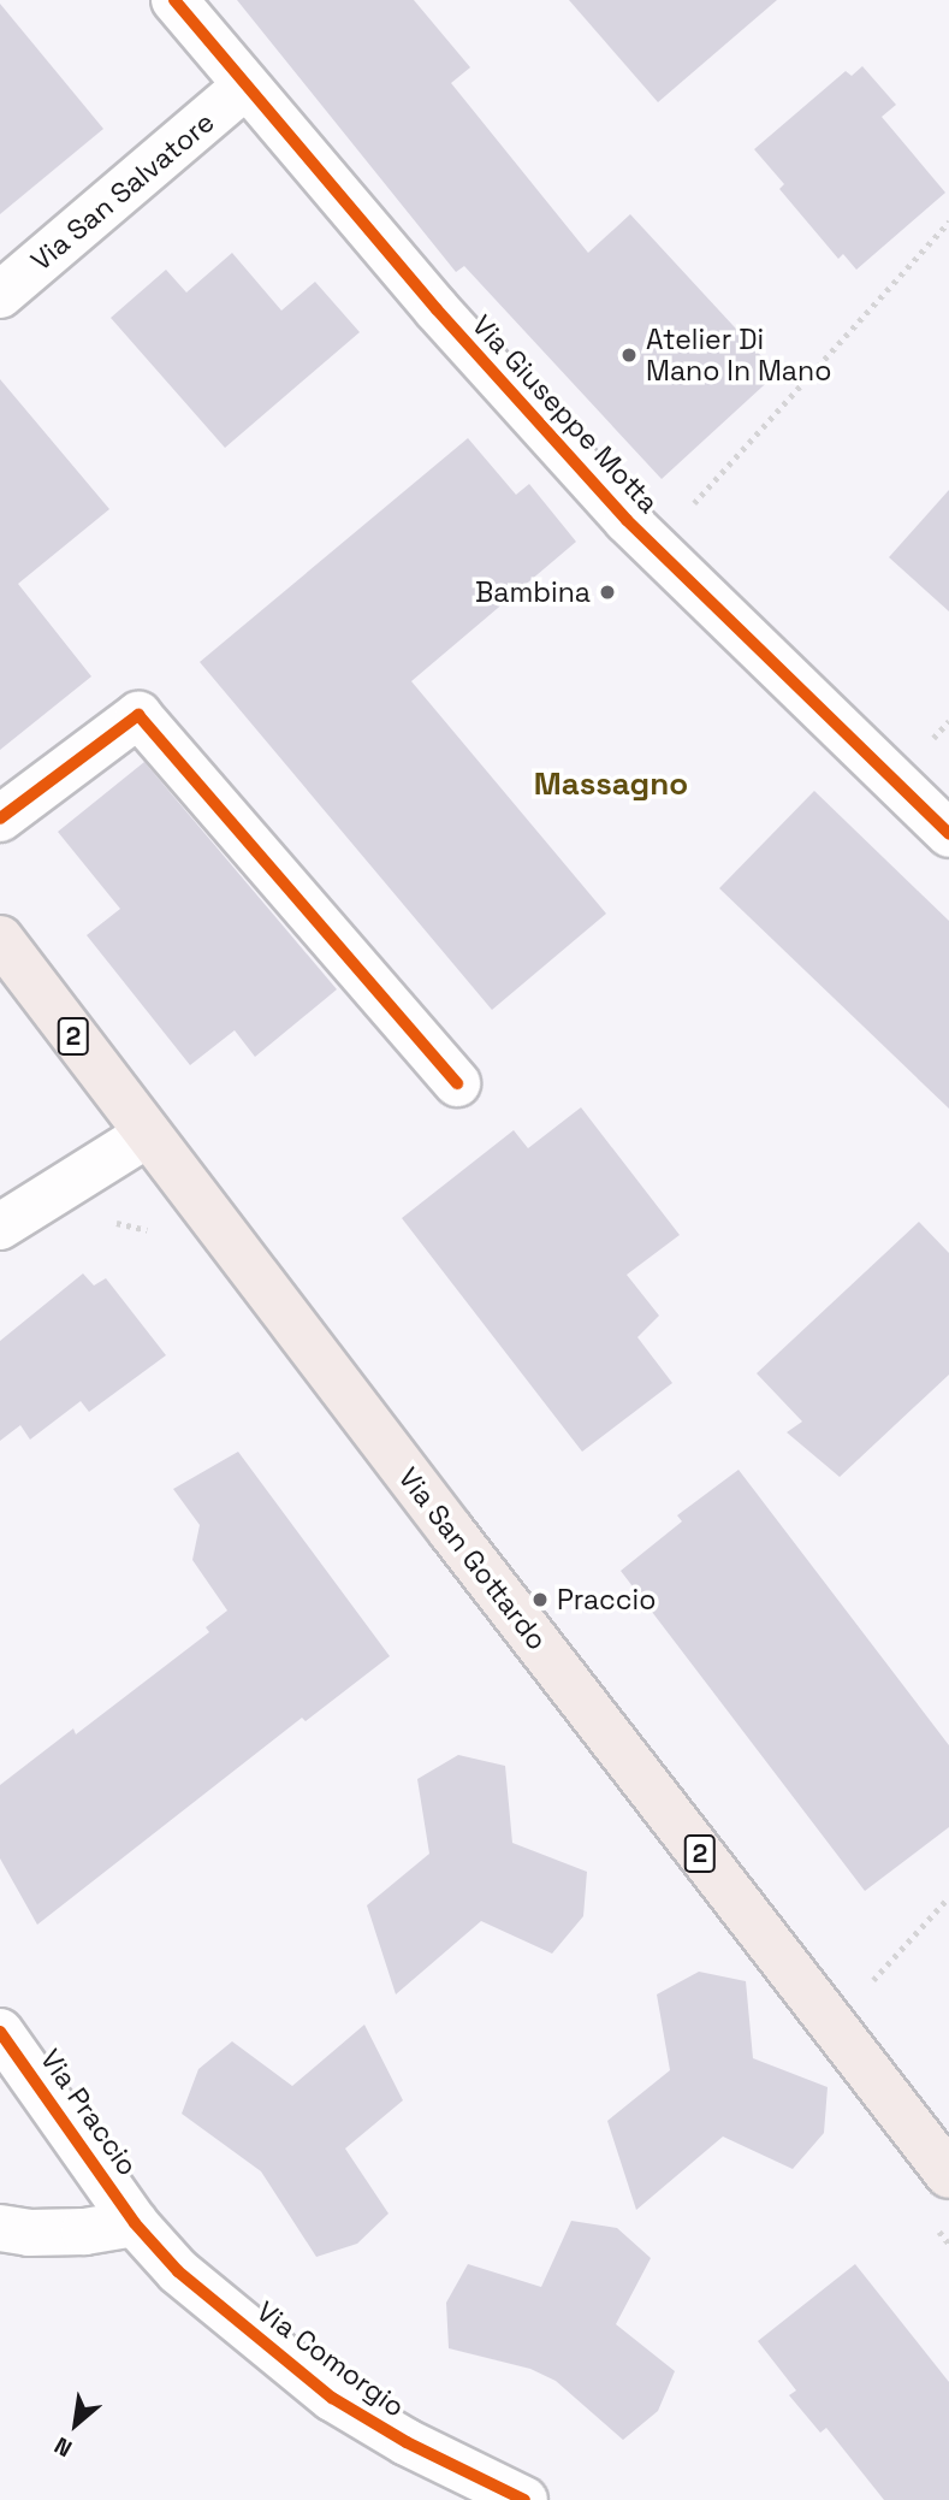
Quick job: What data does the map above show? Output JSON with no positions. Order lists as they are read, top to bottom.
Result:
{
  "streets": {
    "main road": ["2", "Via San Gottardo"],
    "street": [
      "Via San Salvatore",
      "Via Giuseppe Motta",
      "Via Praccio",
      "Via Comorgio"
    ]
  },
  "crossings": [
    ["Via San Salvatore", "Via Giuseppe Motta"],
    ["Via Praccio", "Via Comorgio"]
  ],
  "districts": ["Massagno"],
  "places": ["Atelier Di Mano In Mano", "Bambina", "Praccio"],
  "north": "bottom left"
}
